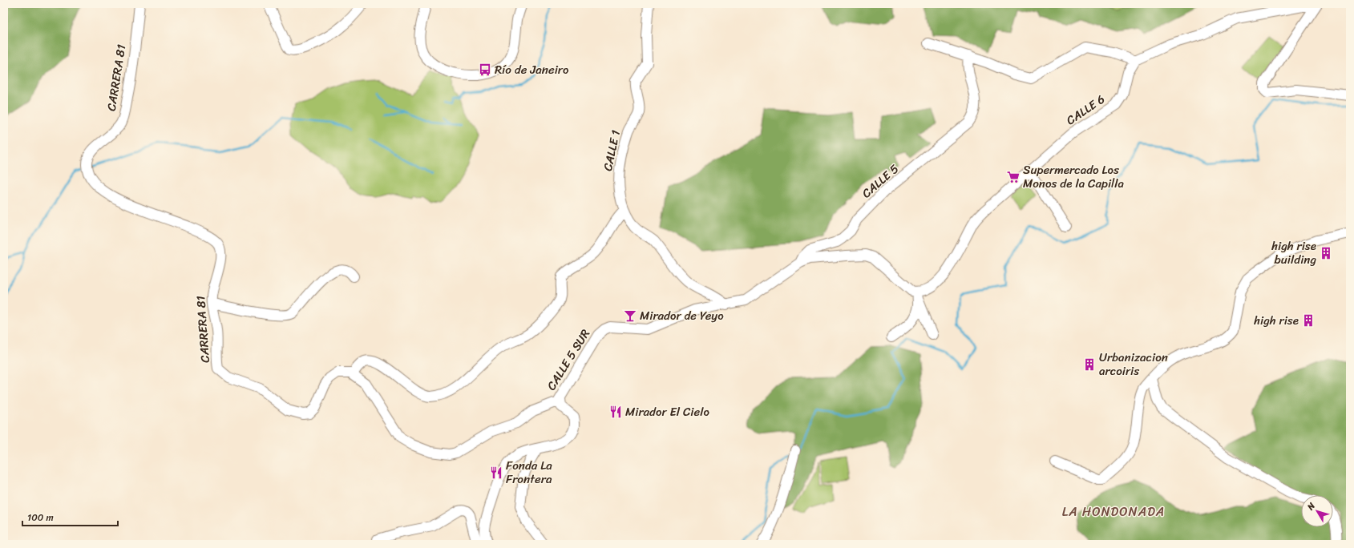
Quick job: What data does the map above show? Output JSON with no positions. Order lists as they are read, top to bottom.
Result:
{
  "streets": {
    "street": [
      "CARRERA 81",
      "CALLE 6",
      "CALLE 1",
      "CALLE 5",
      "CALLE 5 SUR"
    ]
  },
  "crossings": [
    ["CARRERA 81", "CALLE 5 SUR"],
    ["CALLE 1", "CALLE 5 SUR"],
    ["CALLE 5", "CALLE 5 SUR"]
  ],
  "districts": ["LA HONDONADA"],
  "places": {
    "bus stop": ["Río de Janeiro"],
    "supermarket": ["Supermercado Los Monos de la Capilla"],
    "building": ["high rise building", "high rise", "Urbanizacion arcoiris"],
    "bar": ["Mirador de Yeyo"],
    "restaurant": ["Mirador El Cielo", "Fonda La Frontera"]
  },
  "scale_bar": "100 m",
  "north": "top left"
}
